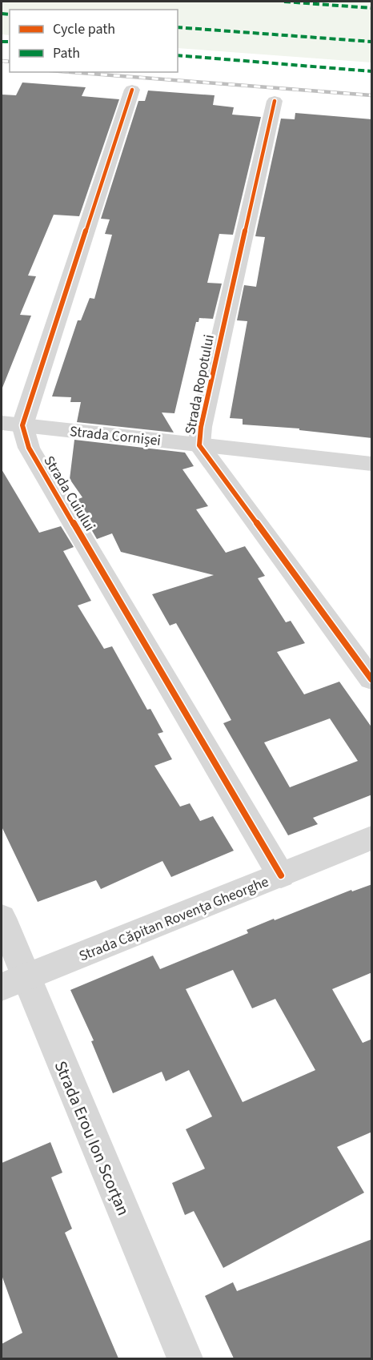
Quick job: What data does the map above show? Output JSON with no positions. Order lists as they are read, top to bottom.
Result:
{
  "streets": {
    "street": [
      "Strada Ropotului",
      "Strada Cornișei",
      "Strada Cuiului",
      "Strada Căpitan Rovența Gheorghe",
      "Strada Erou Ion Scorțan"
    ]
  },
  "crossings": [
    ["Strada Ropotului", "Strada Cornișei"],
    ["Strada Cornișei", "Strada Cuiului"],
    ["Strada Cuiului", "Strada Căpitan Rovența Gheorghe"],
    ["Strada Căpitan Rovența Gheorghe", "Strada Erou Ion Scorțan"]
  ],
  "legend": ["Cycle path", "Path"]
}
